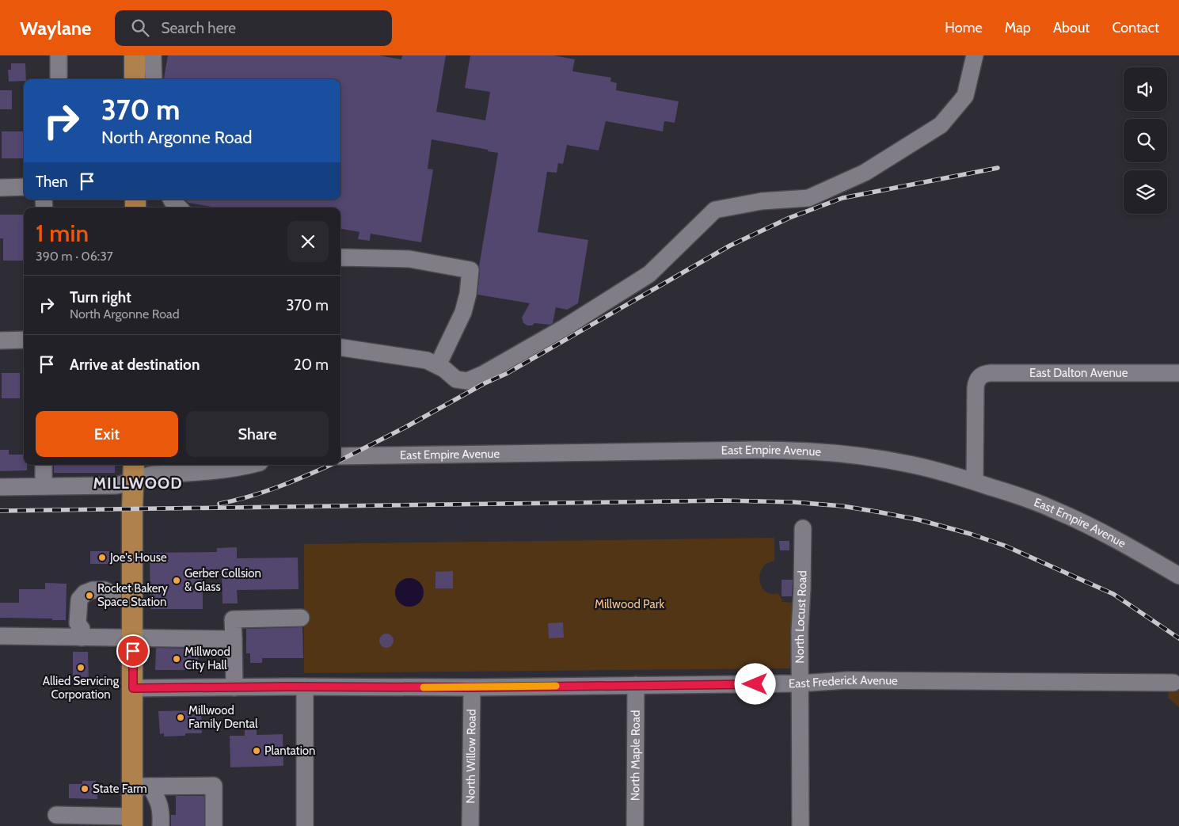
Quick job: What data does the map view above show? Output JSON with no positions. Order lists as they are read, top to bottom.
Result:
{
  "streets": {
    "street": [
      "East Dalton Avenue",
      "East Empire Avenue",
      "North Locust Road",
      "East Frederick Avenue",
      "North Maple Road",
      "North Willow Road"
    ]
  },
  "crossings": [
    ["East Dalton Avenue", "East Empire Avenue"],
    ["North Locust Road", "East Frederick Avenue"],
    ["East Frederick Avenue", "North Maple Road"],
    ["East Frederick Avenue", "North Willow Road"]
  ],
  "districts": ["MILLWOOD"],
  "parks": ["Millwood Park"],
  "places": [
    "Joe's House",
    "Gerber Collsion & Glass",
    "Rocket Bakery Space Station",
    "Millwood City Hall",
    "Allied Servicing Corporation",
    "Millwood Family Dental",
    "Plantation",
    "State Farm"
  ],
  "page": {
    "header": "Waylane",
    "search": "Search here",
    "nav": [
      "Home",
      "Map",
      "About",
      "Contact"
    ],
    "turn": ["370 m", "North Argonne Road"],
    "then": "Then",
    "heading": ["1 min", "390 m · 06:37"],
    "list": [
      {
        "name": "Turn right",
        "note": "North Argonne Road",
        "value": "370 m"
      },
      {
        "name": "Arrive at destination",
        "value": "20 m"
      }
    ],
    "buttons": ["Exit", "Share"]
  }
}
